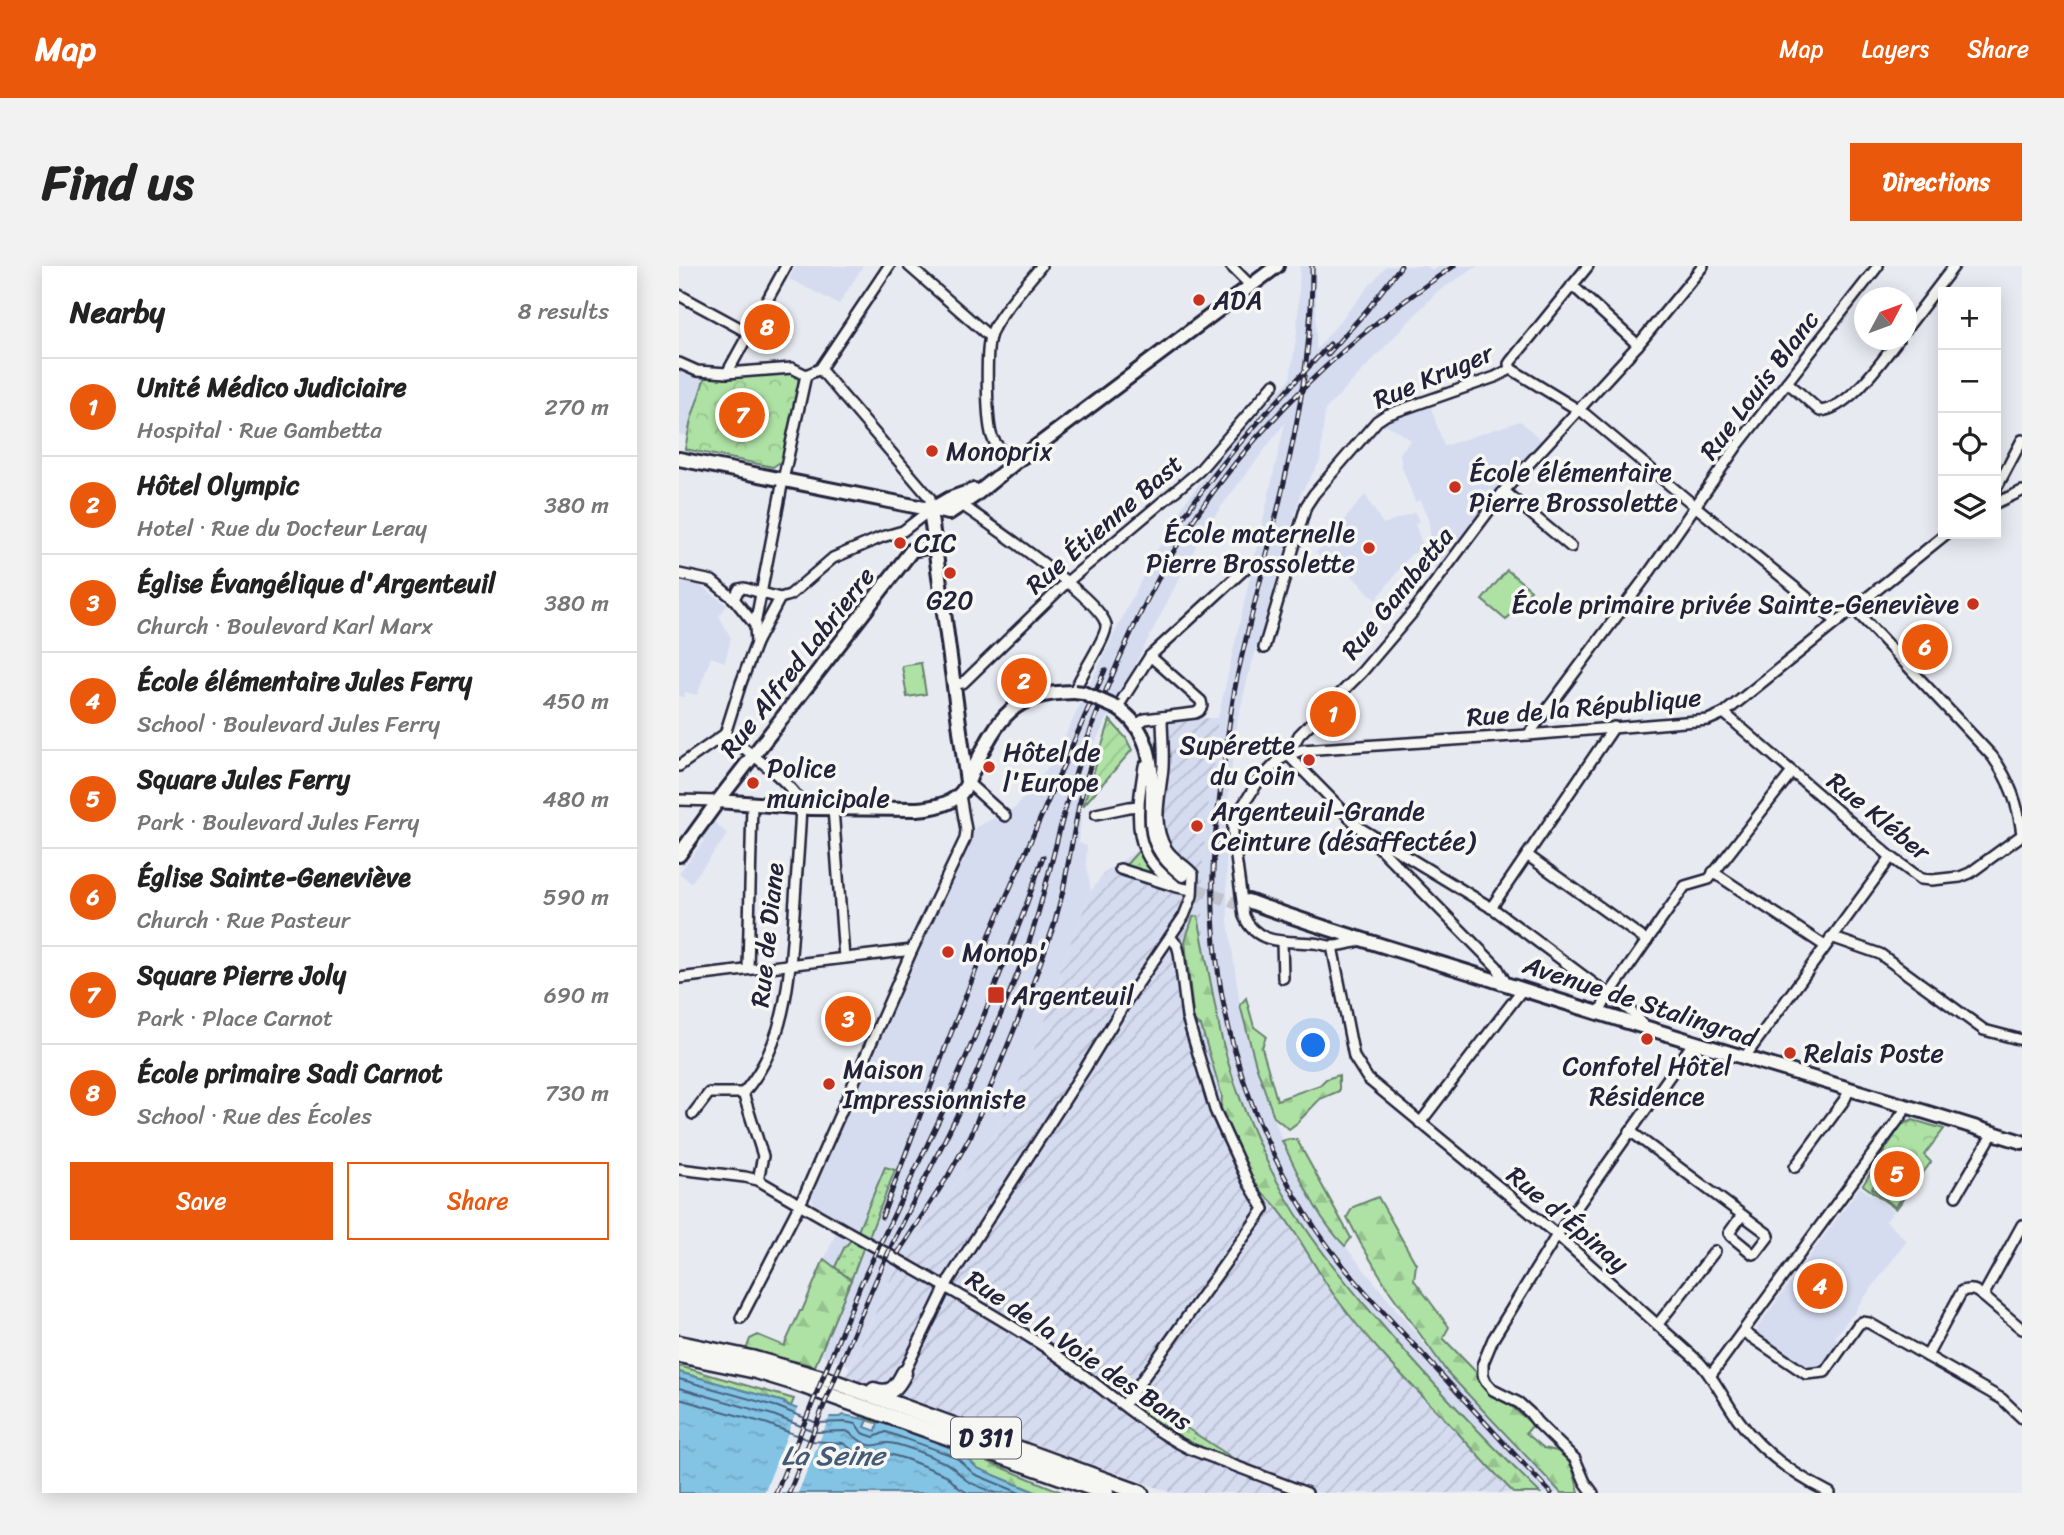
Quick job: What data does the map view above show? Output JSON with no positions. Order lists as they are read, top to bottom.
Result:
{
  "streets": {
    "main road": ["Rue Alfred Labrierre", "Avenue de Stalingrad", "D 311"],
    "street": [
      "Rue Kruger",
      "Rue Louis Blanc",
      "Rue Étienne Bast",
      "Rue Gambetta",
      "Rue de la République",
      "Rue Kléber",
      "Rue de Diane",
      "Rue d'Épinay",
      "Rue de la Voie des Bans"
    ]
  },
  "crossings": [
    ["Rue Louis Blanc", "Rue de la République"],
    ["Rue Gambetta", "Rue de la République"],
    ["Rue Gambetta", "Avenue de Stalingrad"],
    ["Rue de la République", "Rue Kléber"],
    ["Rue de la République", "Avenue de Stalingrad"]
  ],
  "water": ["La Seine"],
  "places": {
    "other": [
      "ADA",
      "Monoprix",
      "École élémentaire Pierre Brossolette",
      "CIC",
      "École maternelle Pierre Brossolette",
      "G20",
      "École primaire privée Sainte-Geneviève",
      "Supérette du Coin",
      "Hôtel de l'Europe",
      "Police municipale",
      "Argenteuil-Grande Ceinture (désaffectée)",
      "Monop'",
      "Confotel Hôtel Résidence",
      "Relais Poste",
      "Maison Impressionniste"
    ],
    "transit": ["Argenteuil"]
  },
  "north": "top right",
  "page": {
    "header": "Map",
    "nav": ["Map", "Layers", "Share"],
    "title": "Find us",
    "buttons": [
      "Directions",
      ["Save", "Share"]
    ],
    "heading": ["Nearby", "8 results"],
    "map_buttons": ["+", "−"],
    "pins": [
      "8",
      "7",
      "6",
      "2",
      "1",
      "3",
      "5",
      "4"
    ],
    "list": [
      {
        "mark": "1",
        "name": "Unité Médico Judiciaire",
        "note": "Hospital · Rue Gambetta",
        "value": "270 m"
      },
      {
        "mark": "2",
        "name": "Hôtel Olympic",
        "note": "Hotel · Rue du Docteur Leray",
        "value": "380 m"
      },
      {
        "mark": "3",
        "name": "Église Évangélique d'Argenteuil",
        "note": "Church · Boulevard Karl Marx",
        "value": "380 m"
      },
      {
        "mark": "4",
        "name": "École élémentaire Jules Ferry",
        "note": "School · Boulevard Jules Ferry",
        "value": "450 m"
      },
      {
        "mark": "5",
        "name": "Square Jules Ferry",
        "note": "Park · Boulevard Jules Ferry",
        "value": "480 m"
      },
      {
        "mark": "6",
        "name": "Église Sainte-Geneviève",
        "note": "Church · Rue Pasteur",
        "value": "590 m"
      },
      {
        "mark": "7",
        "name": "Square Pierre Joly",
        "note": "Park · Place Carnot",
        "value": "690 m"
      },
      {
        "mark": "8",
        "name": "École primaire Sadi Carnot",
        "note": "School · Rue des Écoles",
        "value": "730 m"
      }
    ]
  }
}
